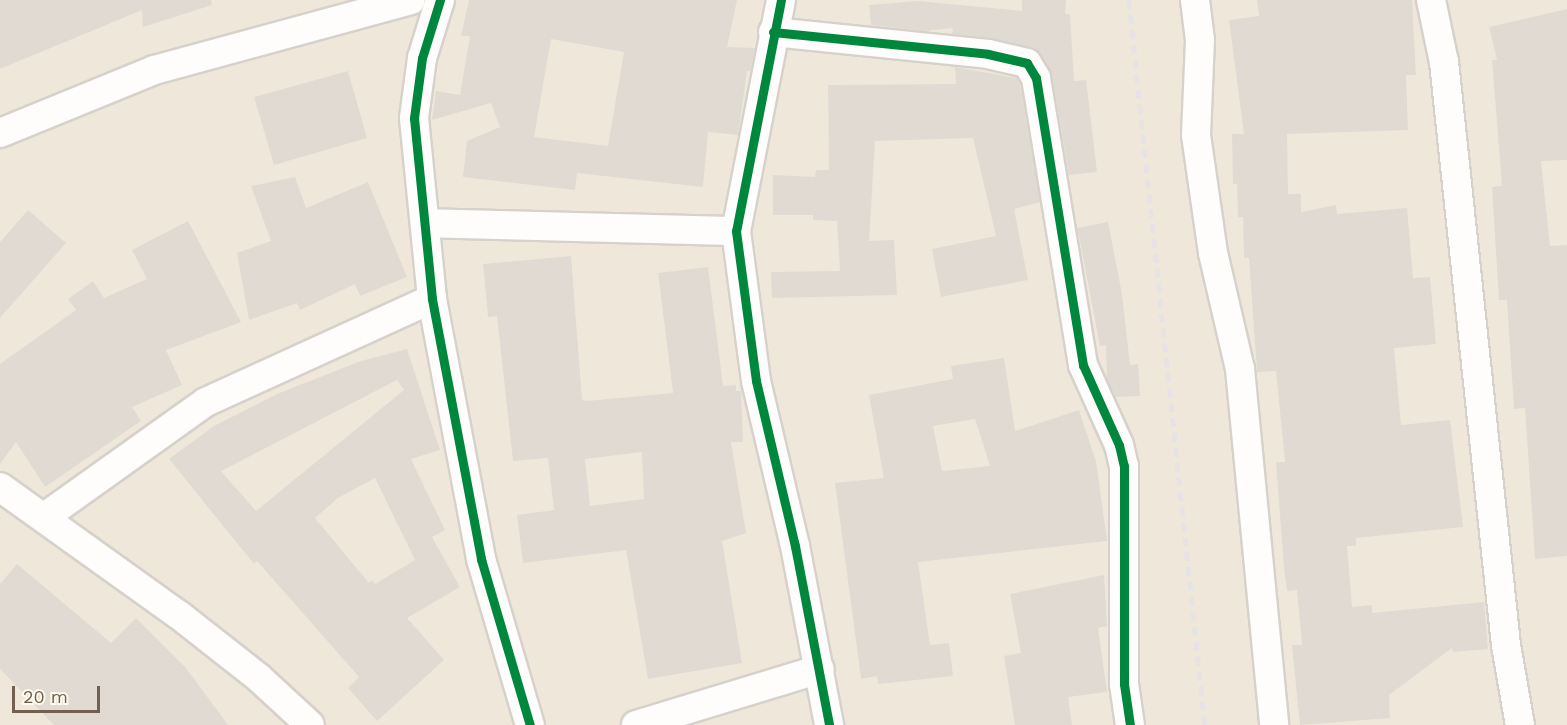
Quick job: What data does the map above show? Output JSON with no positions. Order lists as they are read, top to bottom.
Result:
{
  "scale_bar": "20 m"
}
